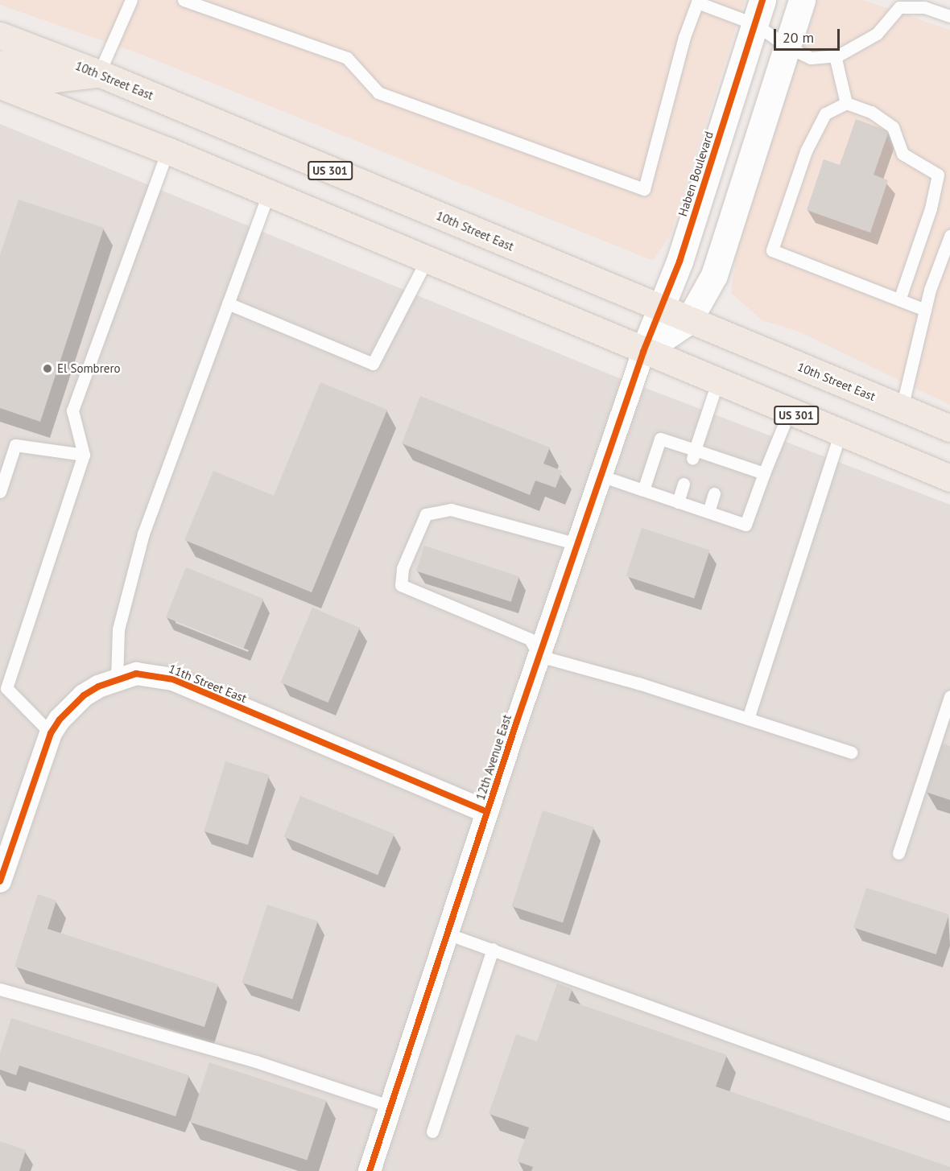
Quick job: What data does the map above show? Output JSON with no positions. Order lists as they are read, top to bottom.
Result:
{
  "streets": {
    "main road": ["10th Street East", "US 301"],
    "street": ["Haben Boulevard", "11th Street East", "12th Avenue East"]
  },
  "crossings": [
    ["10th Street East", "Haben Boulevard"],
    ["US 301", "Haben Boulevard"],
    ["US 301", "12th Avenue East"],
    ["Haben Boulevard", "12th Avenue East"],
    ["11th Street East", "12th Avenue East"]
  ],
  "places": ["El Sombrero"],
  "scale_bar": "20 m"
}
